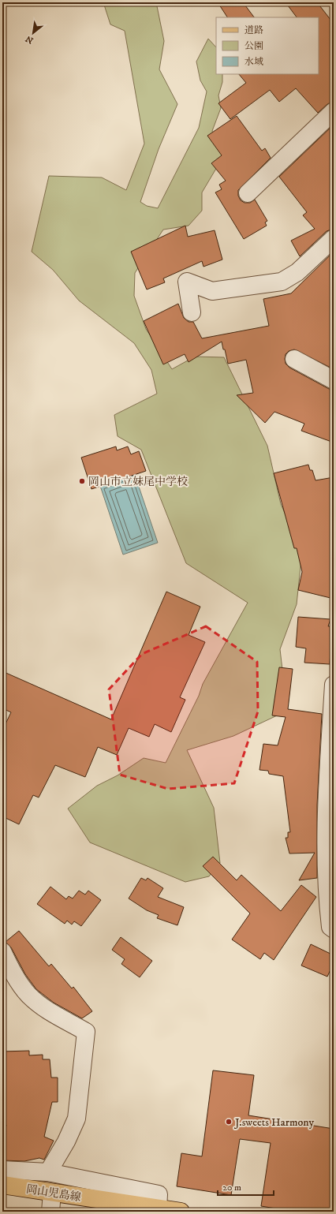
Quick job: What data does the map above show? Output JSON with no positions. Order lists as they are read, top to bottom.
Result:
{
  "streets": {
    "main road": ["岡山児島線"]
  },
  "places": ["岡山市立妹尾中学校", "J.sweets Harmony"],
  "legend": ["道路", "公園", "水域"],
  "scale_bar": "20 m",
  "north": "bottom left"
}
